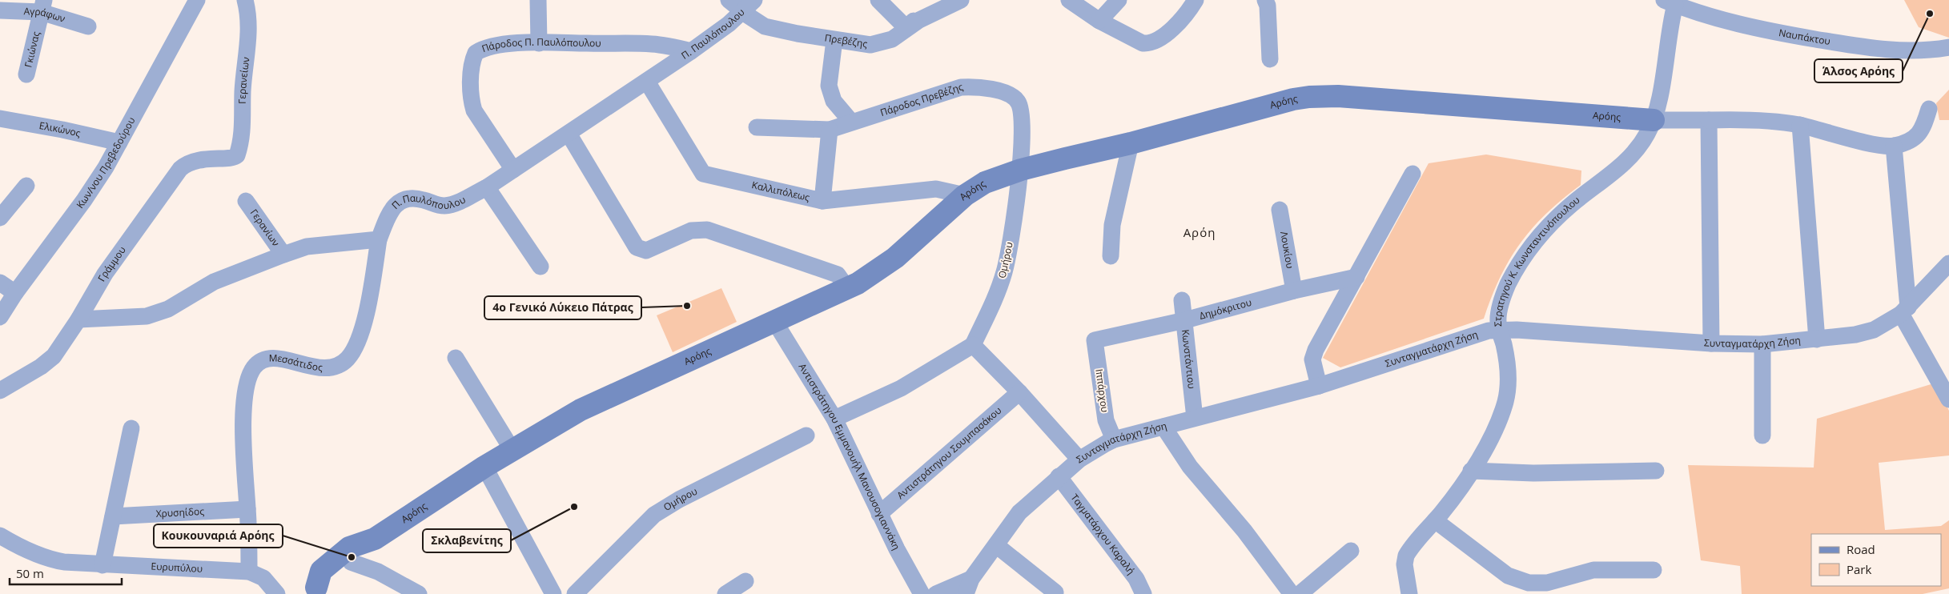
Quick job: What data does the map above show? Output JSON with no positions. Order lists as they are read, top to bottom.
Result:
{
  "streets": {
    "street": [
      "Αγράφων",
      "Π. Παυλόπουλου",
      "Ναυπάκτου",
      "Πρεβέζης",
      "Πάροδος Π. Παυλόπουλου",
      "Γκιώνας",
      "Γερανείων",
      "Πάροδος Πρεβέζης",
      "Αρόης",
      "Ελικώνος",
      "Κων/νου Πρεβεδούρου",
      "Καλλιπόλεως",
      "Γερανίων",
      "Λουκίου",
      "Ομήρου",
      "Στρατηγού Κ. Κωνσταντινόπουλου",
      "Γράμμου",
      "Δημόκριτου",
      "Συνταγματάρχη Ζήση",
      "Κωνστάντιου",
      "Μεσσάτιδος",
      "Ιππάρχου",
      "Αντιστράτηγου Σουμπασάκου",
      "Αντιστράτηγου Εμμανουήλ Μανουσογιαννάκη",
      "Χρυσηίδος",
      "Ταγματάρχου Καραλή",
      "Ευρυπύλου"
    ]
  },
  "crossings": [
    ["Αγράφων", "Γκιώνας"],
    ["Π. Παυλόπουλου", "Πρεβέζης"],
    ["Π. Παυλόπουλου", "Πάροδος Π. Παυλόπουλου"],
    ["Π. Παυλόπουλου", "Καλλιπόλεως"],
    ["Π. Παυλόπουλου", "Μεσσάτιδος"],
    ["Ναυπάκτου", "Στρατηγού Κ. Κωνσταντινόπουλου"],
    ["Γερανείων", "Γράμμου"],
    ["Πάροδος Πρεβέζης", "Αρόης"],
    ["Πάροδος Πρεβέζης", "Ομήρου"],
    ["Αρόης", "Καλλιπόλεως"],
    ["Αρόης", "Ομήρου"],
    ["Αρόης", "Στρατηγού Κ. Κωνσταντινόπουλου"],
    ["Αρόης", "Αντιστράτηγου Εμμανουήλ Μανουσογιαννάκη"],
    ["Ελικώνος", "Κων/νου Πρεβεδούρου"],
    ["Λουκίου", "Δημόκριτου"],
    ["Στρατηγού Κ. Κωνσταντινόπουλου", "Συνταγματάρχη Ζήση"],
    ["Δημόκριτου", "Κωνστάντιου"],
    ["Δημόκριτου", "Ιππάρχου"],
    ["Συνταγματάρχη Ζήση", "Κωνστάντιου"],
    ["Συνταγματάρχη Ζήση", "Ιππάρχου"],
    ["Συνταγματάρχη Ζήση", "Ταγματάρχου Καραλή"],
    ["Μεσσάτιδος", "Χρυσηίδος"],
    ["Μεσσάτιδος", "Ευρυπύλου"],
    ["Αντιστράτηγου Σουμπασάκου", "Αντιστράτηγου Εμμανουήλ Μανουσογιαννάκη"]
  ],
  "districts": ["Αρόη"],
  "places": [
    "Άλσος Αρόης",
    "4ο Γενικό Λύκειο Πάτρας",
    "Σκλαβενίτης",
    "Κουκουναριά Αρόης"
  ],
  "legend": ["Road", "Park"],
  "scale_bar": "50 m"
}
